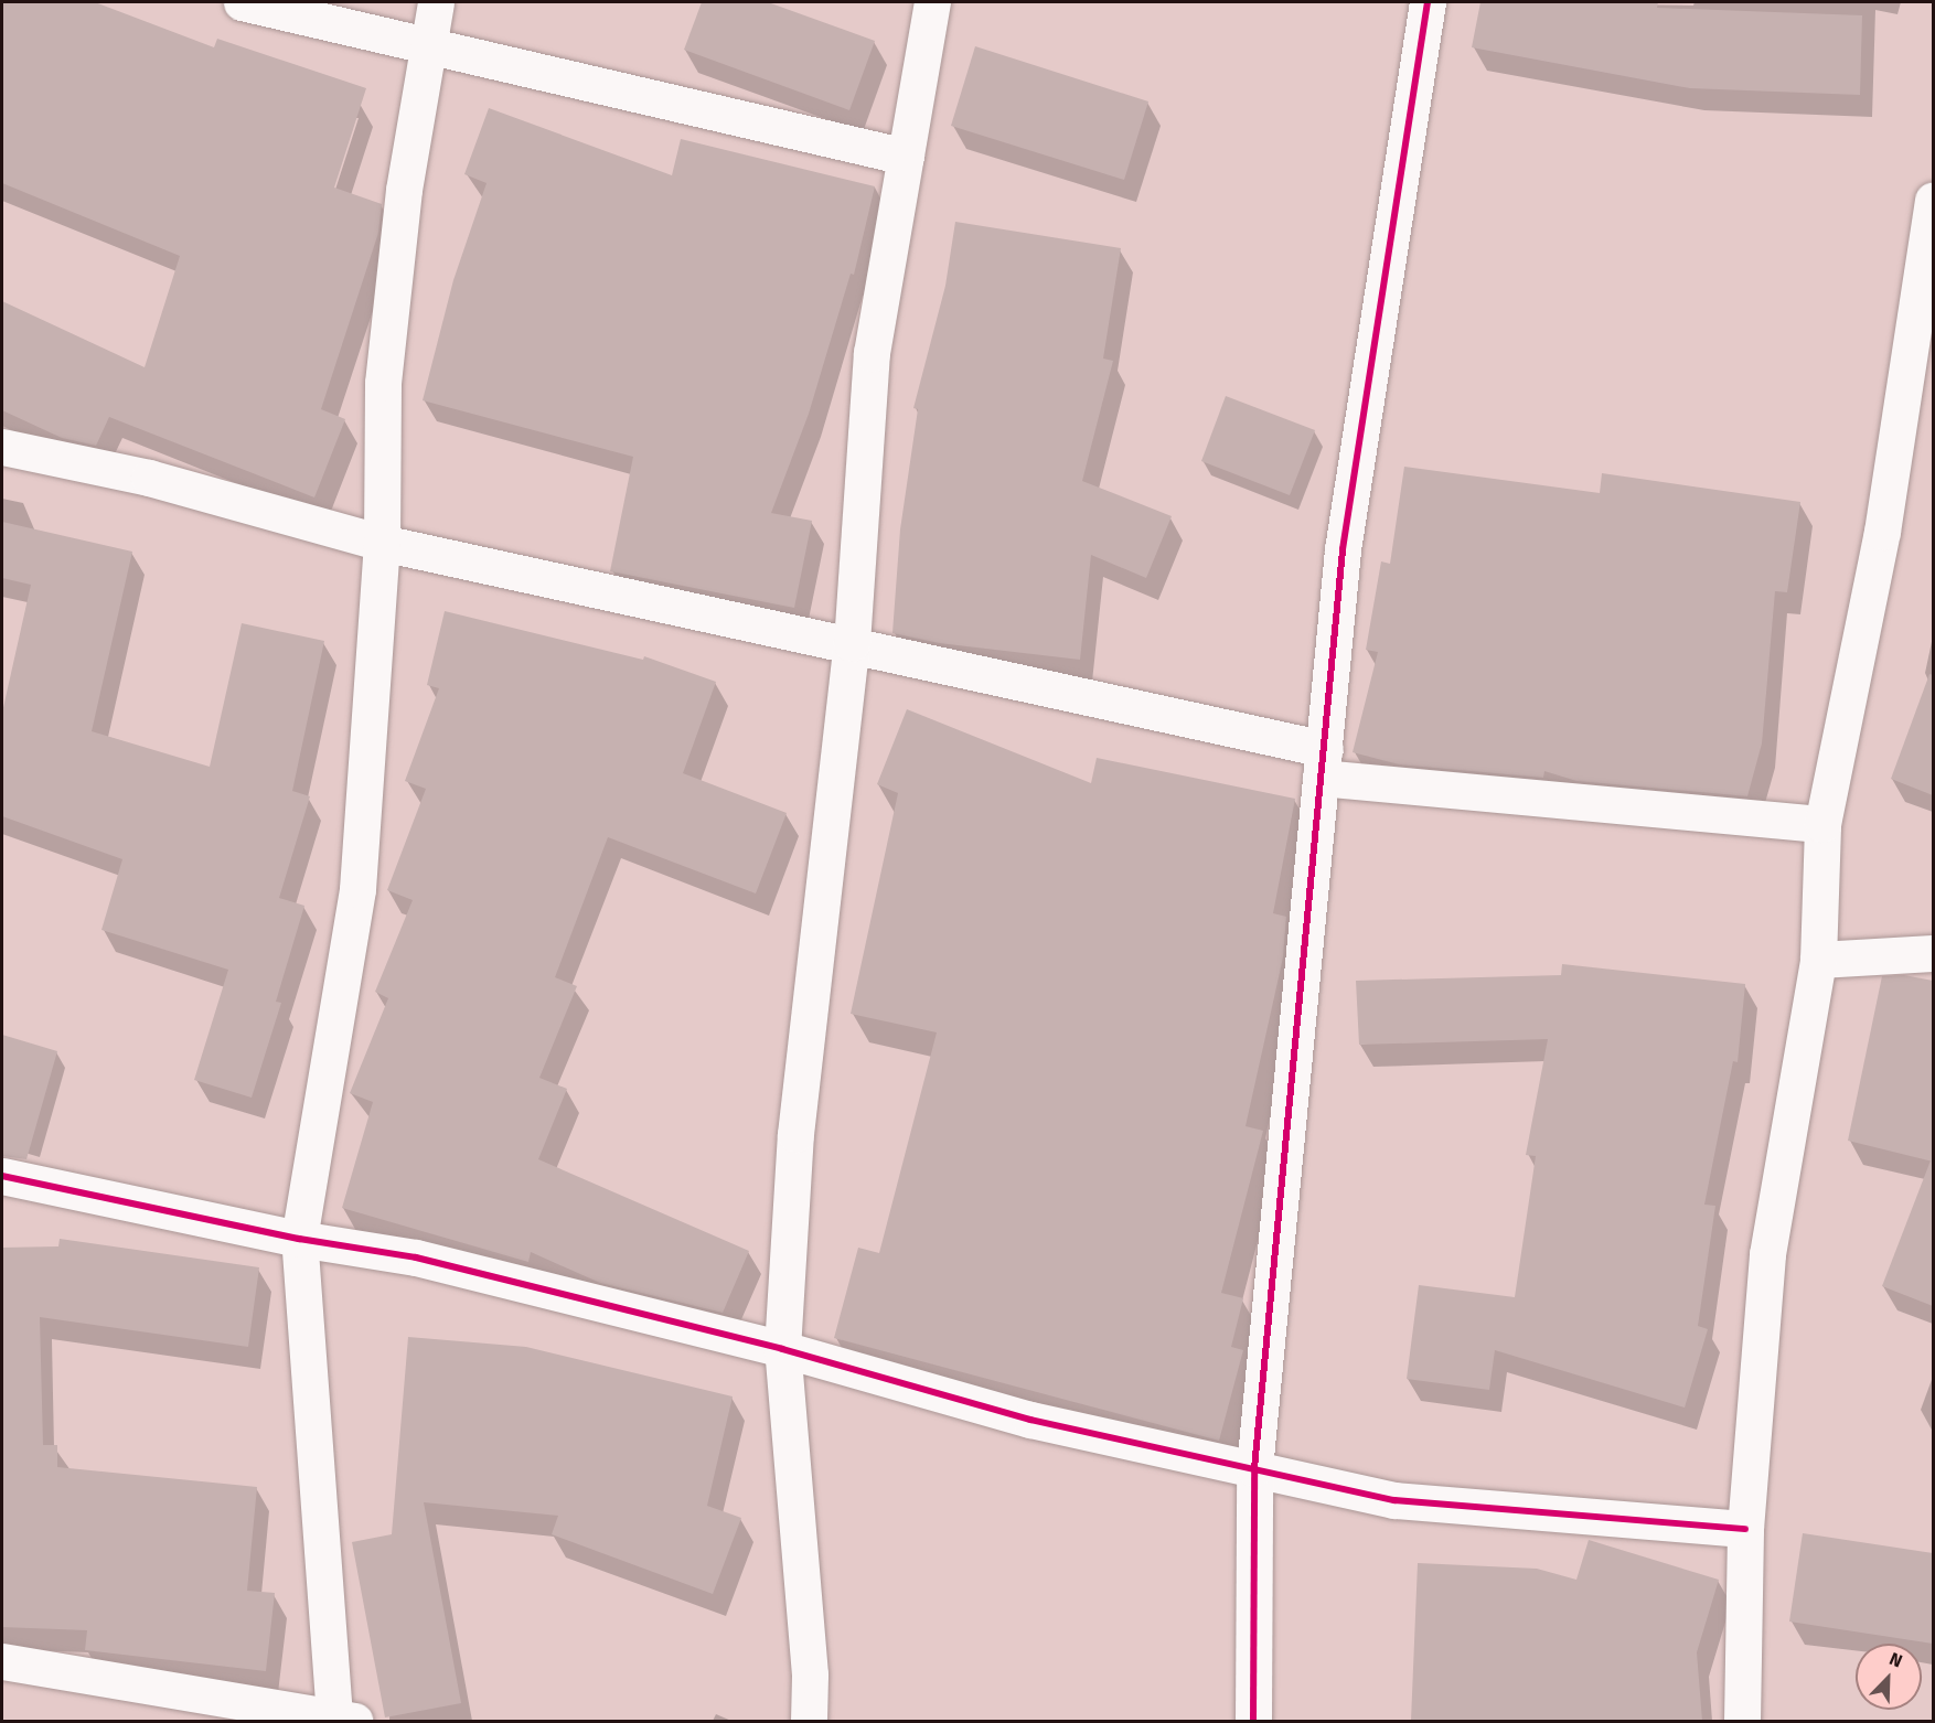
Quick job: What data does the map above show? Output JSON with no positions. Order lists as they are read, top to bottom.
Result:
{
  "north": "top right"
}
